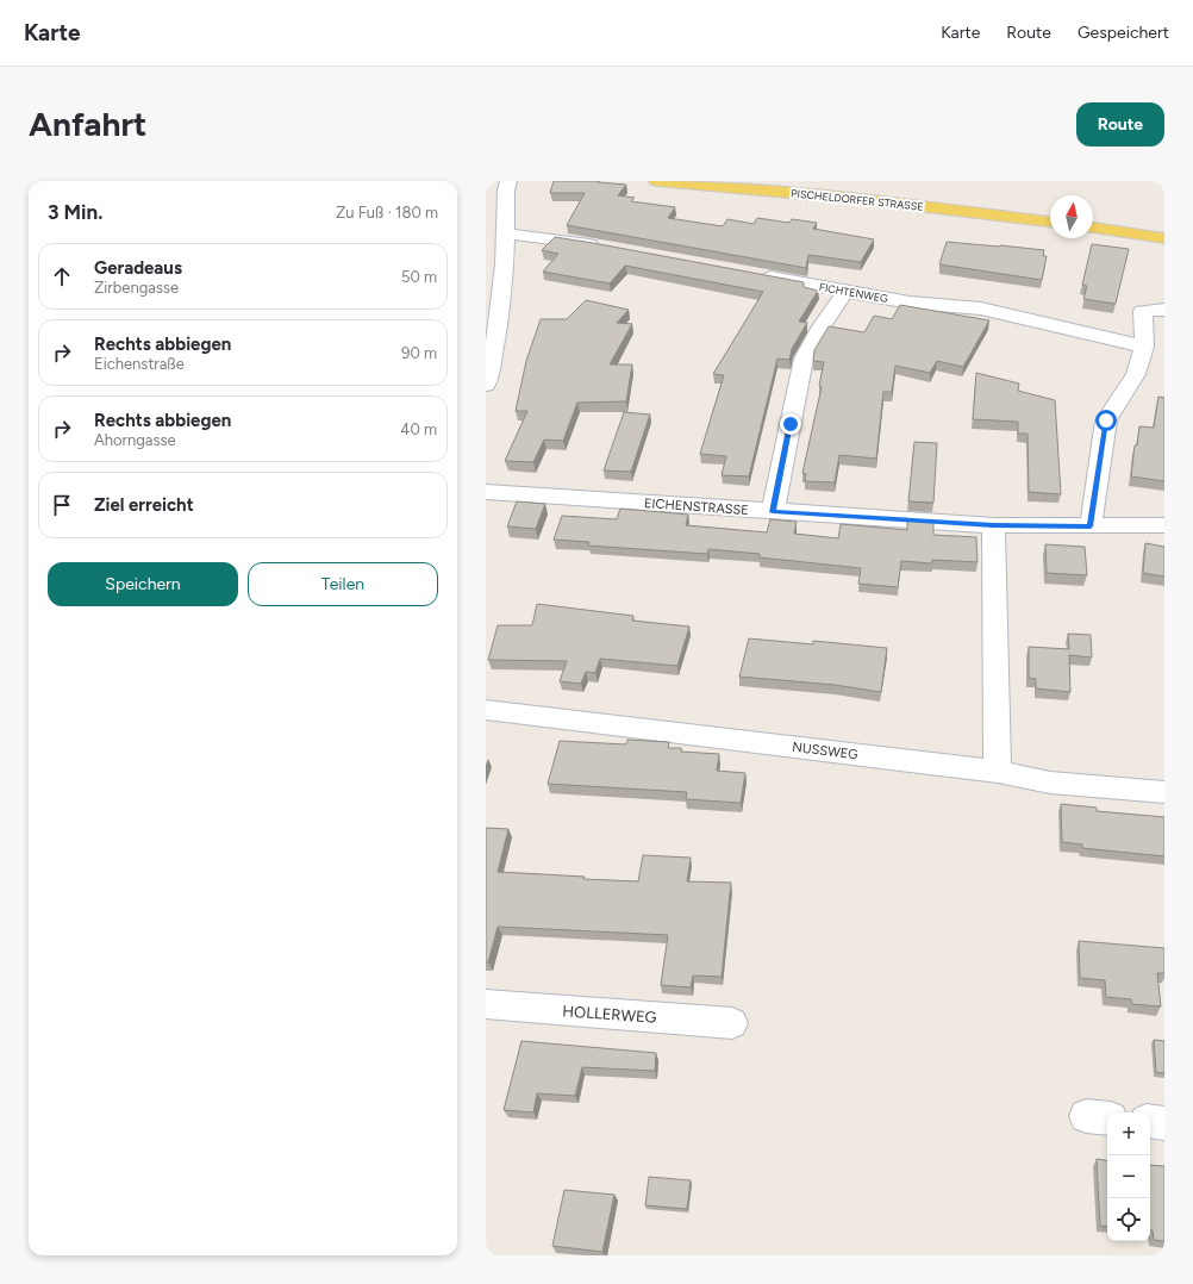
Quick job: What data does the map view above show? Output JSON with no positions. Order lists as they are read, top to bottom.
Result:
{
  "streets": {
    "main road": ["PISCHELDORFER STRASSE"],
    "street": [
      "FICHTENWEG",
      "EICHENSTRASSE",
      "NUSSWEG",
      "HOLLERWEG"
    ]
  },
  "north": "top",
  "page": {
    "header": "Karte",
    "nav": ["Karte", "Route", "Gespeichert"],
    "buttons": [
      "Route",
      ["Speichern", "Teilen"]
    ],
    "title": "Anfahrt",
    "heading": ["3 Min.", "Zu Fuß · 180 m"],
    "list": [
      ["Geradeaus", "Zirbengasse", "50 m"],
      ["Rechts abbiegen", "Eichenstraße", "90 m"],
      ["Rechts abbiegen", "Ahorngasse", "40 m"],
      "Ziel erreicht"
    ],
    "map_buttons": ["+", "−"]
  }
}
